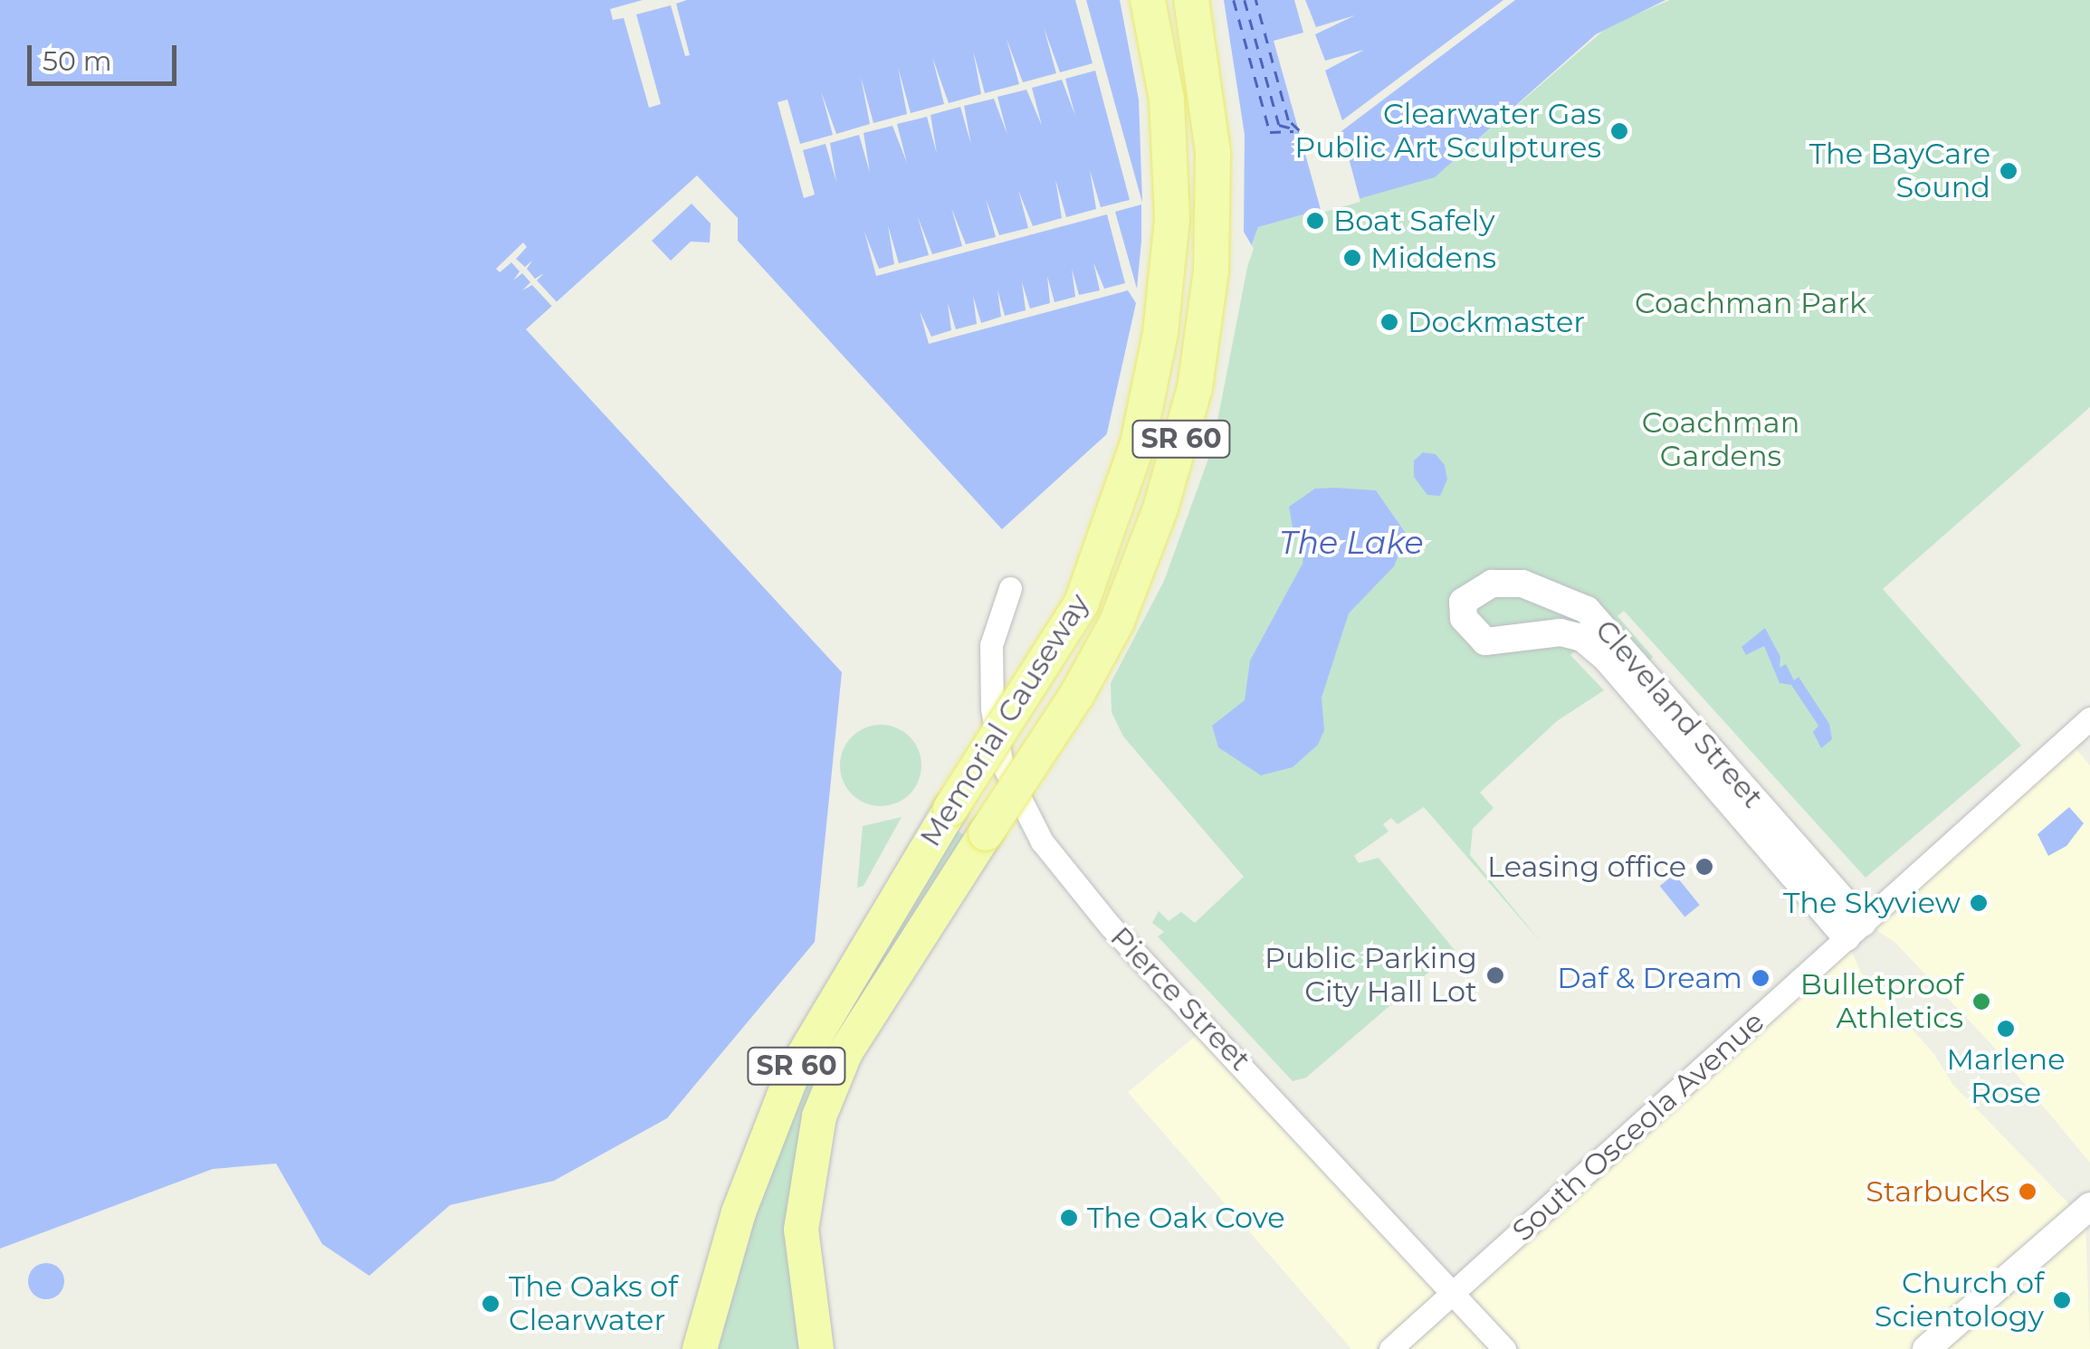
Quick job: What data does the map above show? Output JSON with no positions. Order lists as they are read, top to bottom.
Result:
{
  "streets": {
    "main road": ["SR 60", "Memorial Causeway"],
    "street": ["Cleveland Street", "Pierce Street", "South Osceola Avenue"]
  },
  "crossings": [
    ["Cleveland Street", "South Osceola Avenue"],
    ["Pierce Street", "South Osceola Avenue"]
  ],
  "water": ["The Lake"],
  "parks": ["Coachman Park", "Coachman Gardens"],
  "places": [
    "Clearwater Gas Public Art Sculptures",
    "The BayCare Sound",
    "Boat Safely",
    "Middens",
    "Dockmaster",
    "Leasing office",
    "The Skyview",
    "Public Parking City Hall Lot",
    "Daf & Dream",
    "Bulletproof Athletics",
    "Marlene Rose",
    "Starbucks",
    "The Oak Cove",
    "Church of Scientology",
    "The Oaks of Clearwater"
  ],
  "scale_bar": "50 m"
}
